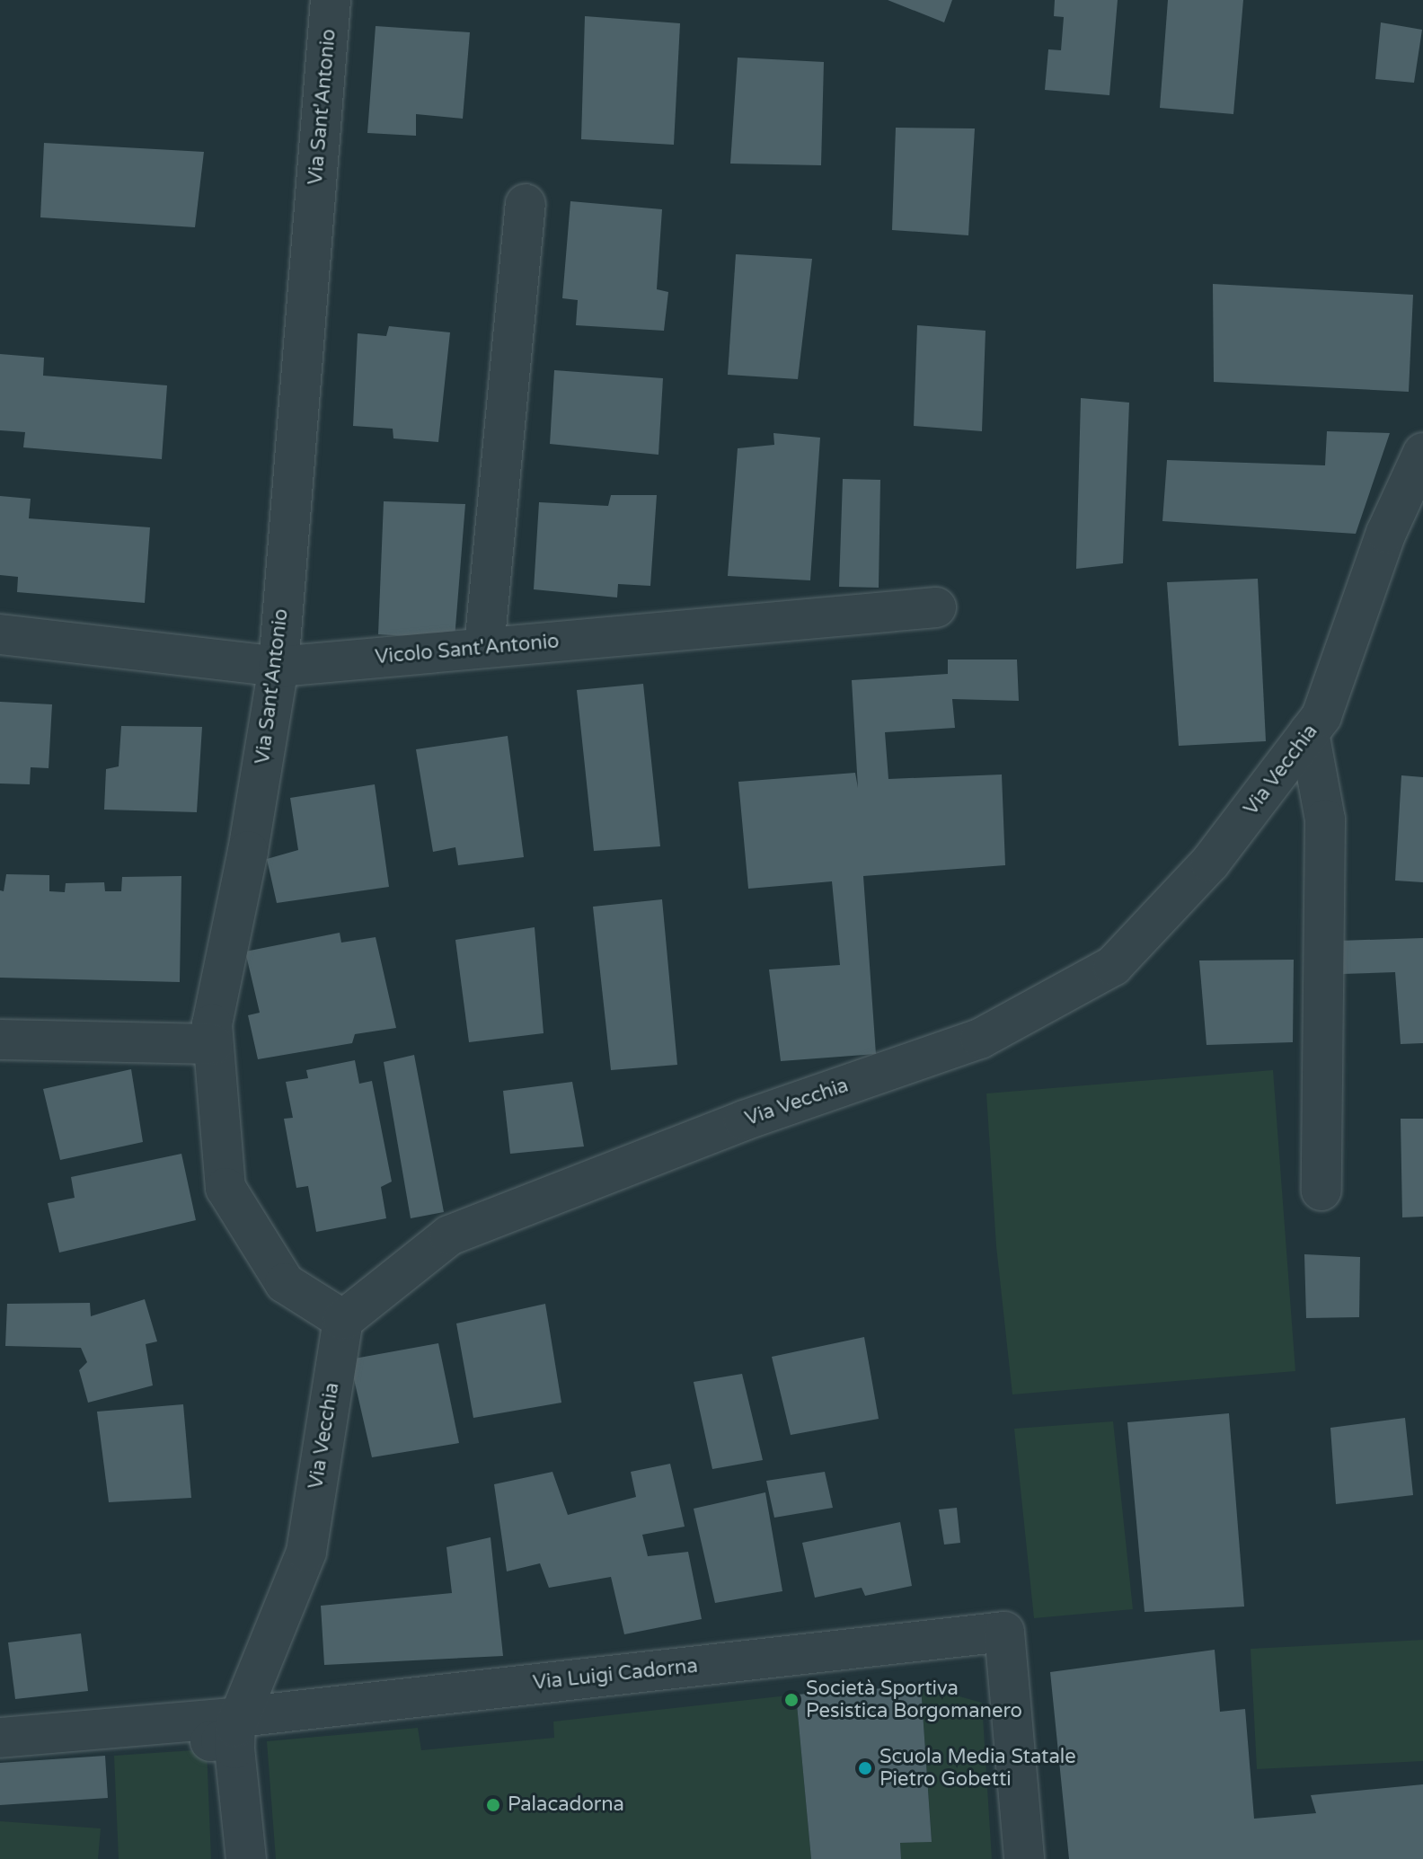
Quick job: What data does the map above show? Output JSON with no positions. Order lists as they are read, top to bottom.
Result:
{
  "streets": {
    "street": [
      "Via Sant'Antonio",
      "Vicolo Sant'Antonio",
      "Via Vecchia",
      "Via Luigi Cadorna"
    ]
  },
  "crossings": [
    ["Via Sant'Antonio", "Vicolo Sant'Antonio"],
    ["Via Sant'Antonio", "Via Vecchia"],
    ["Via Vecchia", "Via Luigi Cadorna"]
  ],
  "places": ["Società Sportiva Pesistica Borgomanero", "Scuola Media Statale Pietro Gobetti", "Palacadorna"]
}
